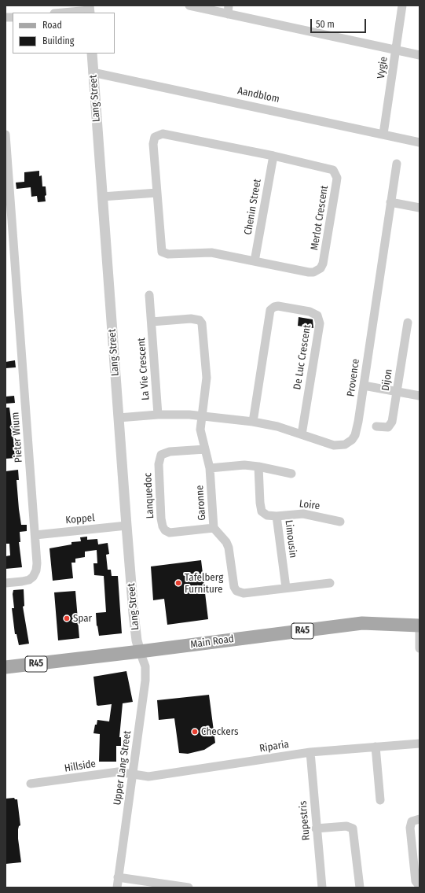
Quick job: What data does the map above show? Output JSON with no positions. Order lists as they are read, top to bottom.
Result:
{
  "streets": {
    "main road": ["R45", "Main Road"],
    "street": [
      "Vygie",
      "Aandblom",
      "Lang Street",
      "Chenin Street",
      "Merlot Crescent",
      "De Luc Crescent",
      "La Vie Crescent",
      "Provence",
      "Dijon",
      "Pieter Wium",
      "Lanquedoc",
      "Garonne",
      "Loire",
      "Koppel",
      "Limousin",
      "Riparia",
      "Hillside",
      "Upper Lang Street",
      "Rupestris"
    ]
  },
  "crossings": [
    ["Vygie", "Aandblom"],
    ["Aandblom", "Lang Street"],
    ["Lang Street", "Koppel"],
    ["Lang Street", "Main Road"],
    ["Lang Street", "Upper Lang Street"],
    ["Chenin Street", "Merlot Crescent"],
    ["De Luc Crescent", "Provence"],
    ["Provence", "Garonne"],
    ["Pieter Wium", "Koppel"],
    ["Lanquedoc", "Garonne"],
    ["Garonne", "Limousin"],
    ["Loire", "Limousin"],
    ["Main Road", "Upper Lang Street"],
    ["Riparia", "Hillside"],
    ["Riparia", "Upper Lang Street"],
    ["Riparia", "Rupestris"],
    ["Hillside", "Upper Lang Street"]
  ],
  "places": ["Tafelberg Furniture", "Spar", "Checkers"],
  "legend": ["Road", "Building"],
  "scale_bar": "50 m"
}
